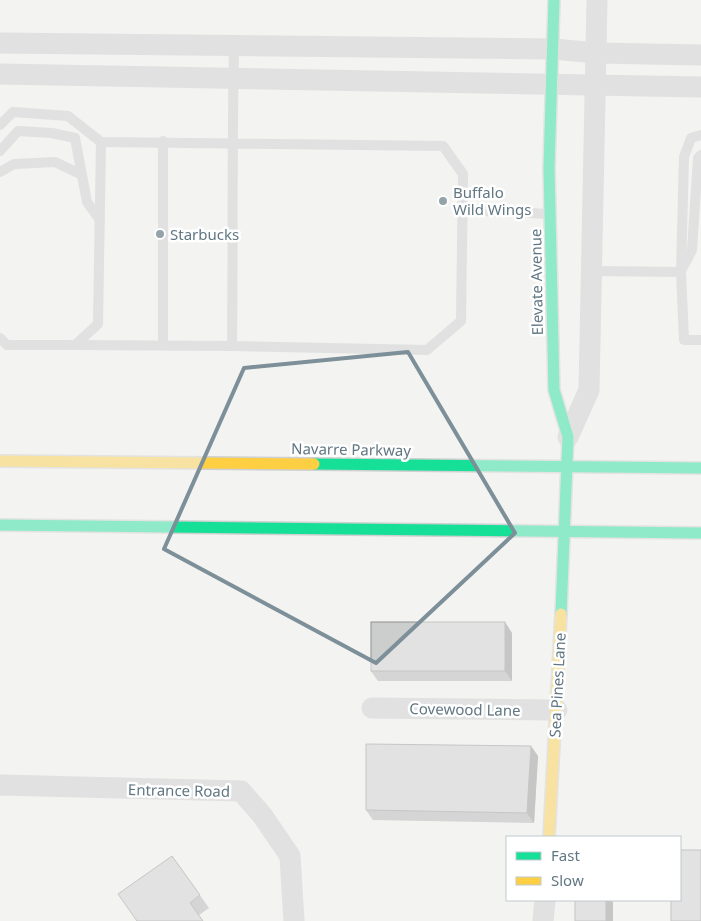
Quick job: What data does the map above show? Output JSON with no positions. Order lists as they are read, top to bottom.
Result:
{
  "streets": {
    "main road": ["Elevate Avenue", "Navarre Parkway", "Sea Pines Lane"],
    "street": ["Covewood Lane", "Entrance Road"]
  },
  "crossings": [
    ["Sea Pines Lane", "Covewood Lane"]
  ],
  "places": ["Buffalo Wild Wings", "Starbucks"],
  "legend": ["Fast", "Slow"]
}
